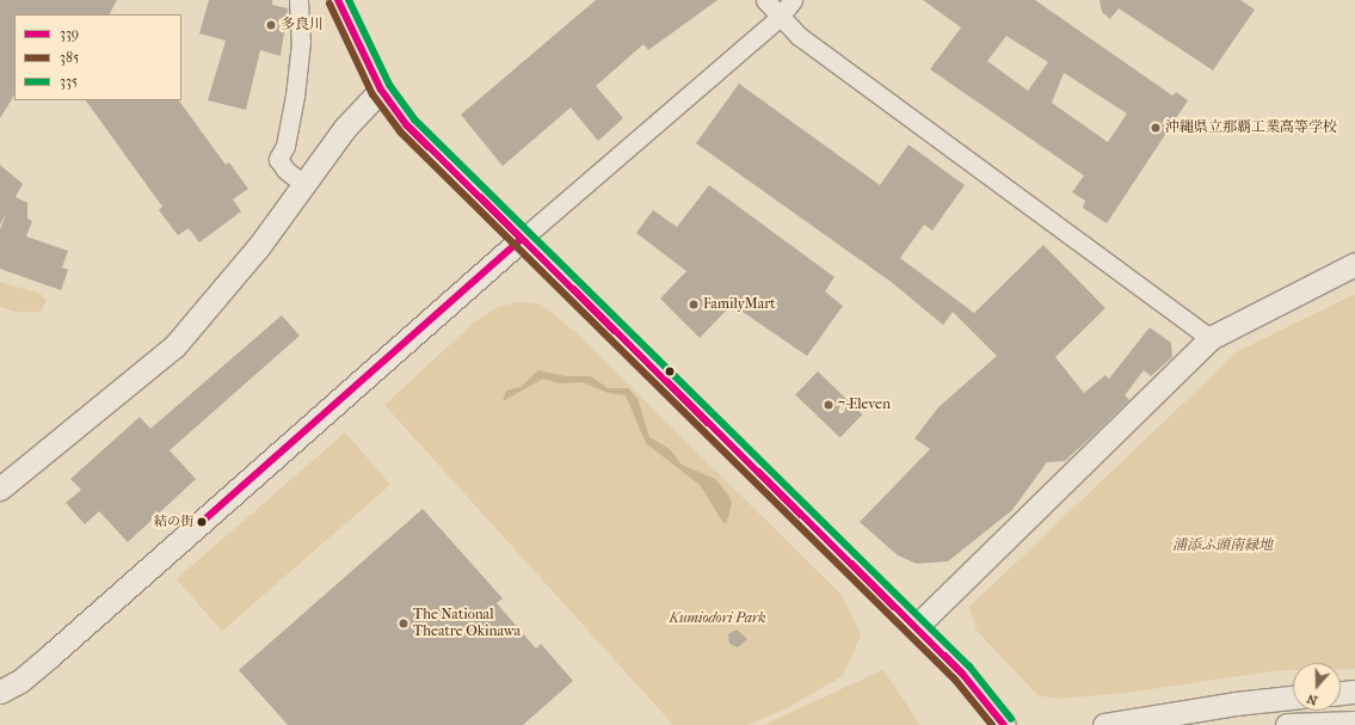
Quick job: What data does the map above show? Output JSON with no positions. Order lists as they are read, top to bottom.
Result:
{
  "parks": ["浦添ふ頭南緑地", "Kumiodori Park"],
  "places": [
    "多良川",
    "沖縄県立那覇工業高等学校",
    "FamilyMart",
    "7-Eleven",
    "結の街",
    "The National Theatre Okinawa"
  ],
  "lines": ["transit line 339", "transit line 335", "transit line 385"],
  "legend": ["339", "385", "335"],
  "north": "bottom"
}
